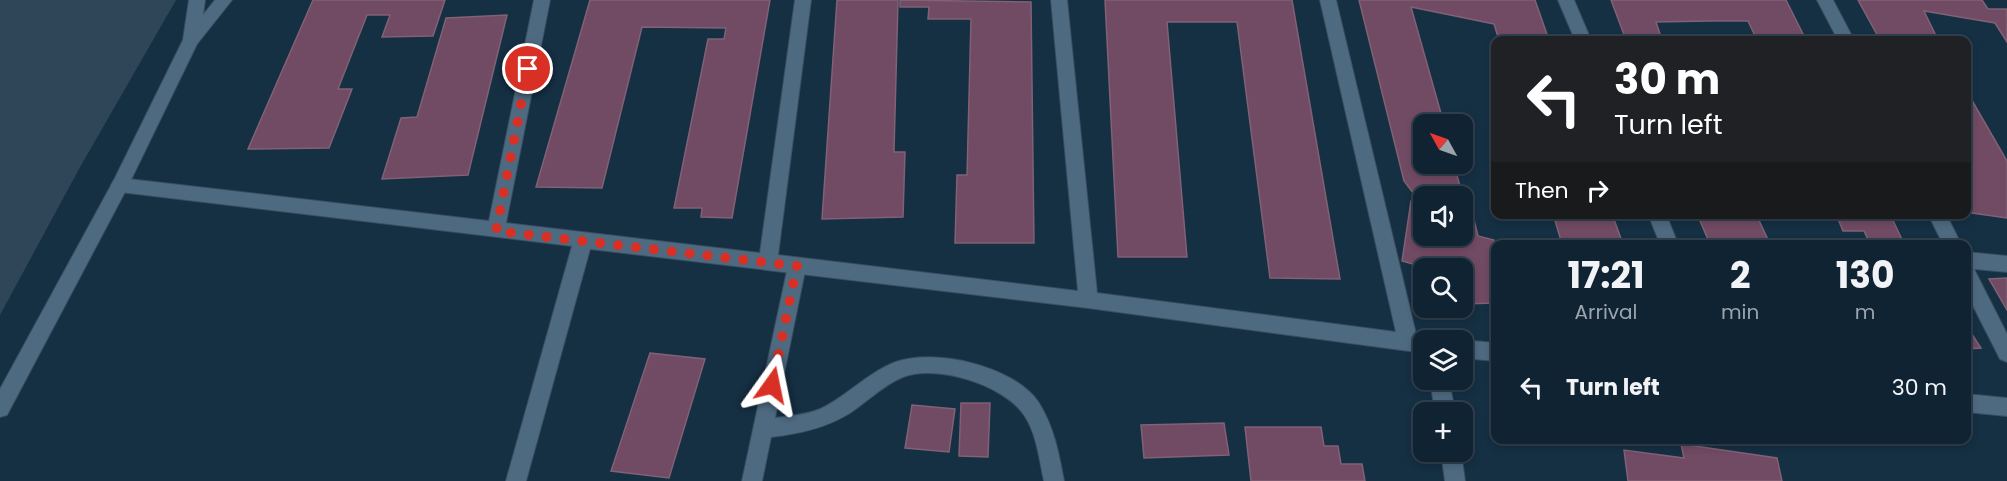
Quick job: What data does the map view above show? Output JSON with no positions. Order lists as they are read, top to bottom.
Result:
{
  "north": "top left",
  "page": {
    "turn": ["30 m", "Turn left"],
    "map_buttons": "+",
    "then": "Then",
    "eta": [
      "17:21",
      "Arrival",
      "2",
      "min",
      "130",
      "m"
    ],
    "list": [
      {
        "name": "Turn left",
        "value": "30 m"
      }
    ]
  }
}
